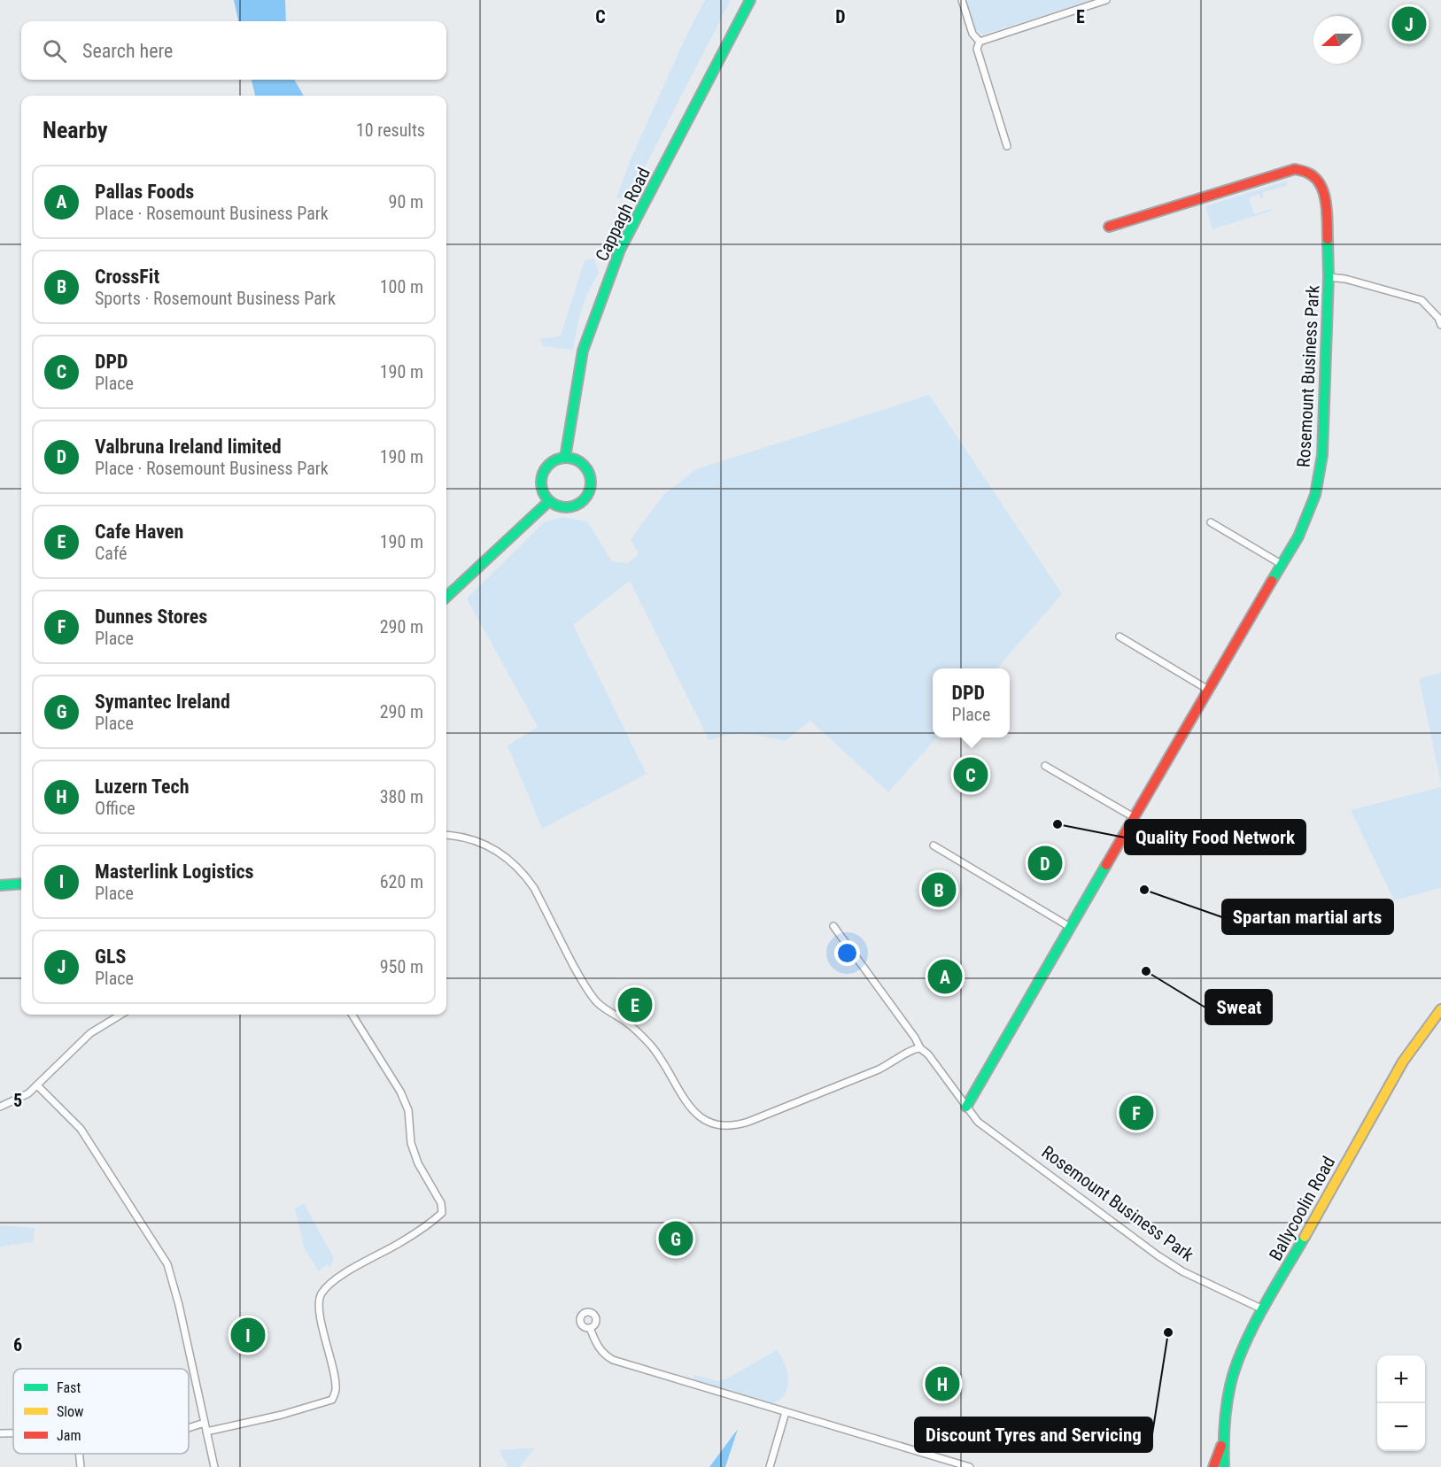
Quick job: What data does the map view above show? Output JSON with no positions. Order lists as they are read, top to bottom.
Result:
{
  "streets": {
    "street": ["Cappagh Road", "Rosemount Business Park", "Ballycoolin Road"]
  },
  "crossings": [
    ["Rosemount Business Park", "Ballycoolin Road"]
  ],
  "places": [
    "Quality Food Network",
    "Spartan martial arts",
    "Sweat",
    "Discount Tyres and Servicing"
  ],
  "legend": ["Fast", "Slow", "Jam"],
  "north": "left",
  "page": {
    "pins": [
      "J",
      "C",
      "D",
      "B",
      "A",
      "E",
      "F",
      "G",
      "I",
      "H"
    ],
    "search": "Search here",
    "heading": ["Nearby", "10 results"],
    "list": [
      {
        "mark": "A",
        "name": "Pallas Foods",
        "note": "Place · Rosemount Business Park",
        "value": "90 m"
      },
      {
        "mark": "B",
        "name": "CrossFit",
        "note": "Sports · Rosemount Business Park",
        "value": "100 m"
      },
      {
        "mark": "C",
        "name": "DPD",
        "note": "Place",
        "value": "190 m"
      },
      {
        "mark": "D",
        "name": "Valbruna Ireland limited",
        "note": "Place · Rosemount Business Park",
        "value": "190 m"
      },
      {
        "mark": "E",
        "name": "Cafe Haven",
        "note": "Café",
        "value": "190 m"
      },
      {
        "mark": "F",
        "name": "Dunnes Stores",
        "note": "Place",
        "value": "290 m"
      },
      {
        "mark": "G",
        "name": "Symantec Ireland",
        "note": "Place",
        "value": "290 m"
      },
      {
        "mark": "H",
        "name": "Luzern Tech",
        "note": "Office",
        "value": "380 m"
      },
      {
        "mark": "I",
        "name": "Masterlink Logistics",
        "note": "Place",
        "value": "620 m"
      },
      {
        "mark": "J",
        "name": "GLS",
        "note": "Place",
        "value": "950 m"
      }
    ],
    "popup": ["DPD", "Place"],
    "map_buttons": ["+", "−"]
  },
  "grid": {
    "columns": ["C", "D", "E"],
    "rows": ["5", "6"]
  }
}
